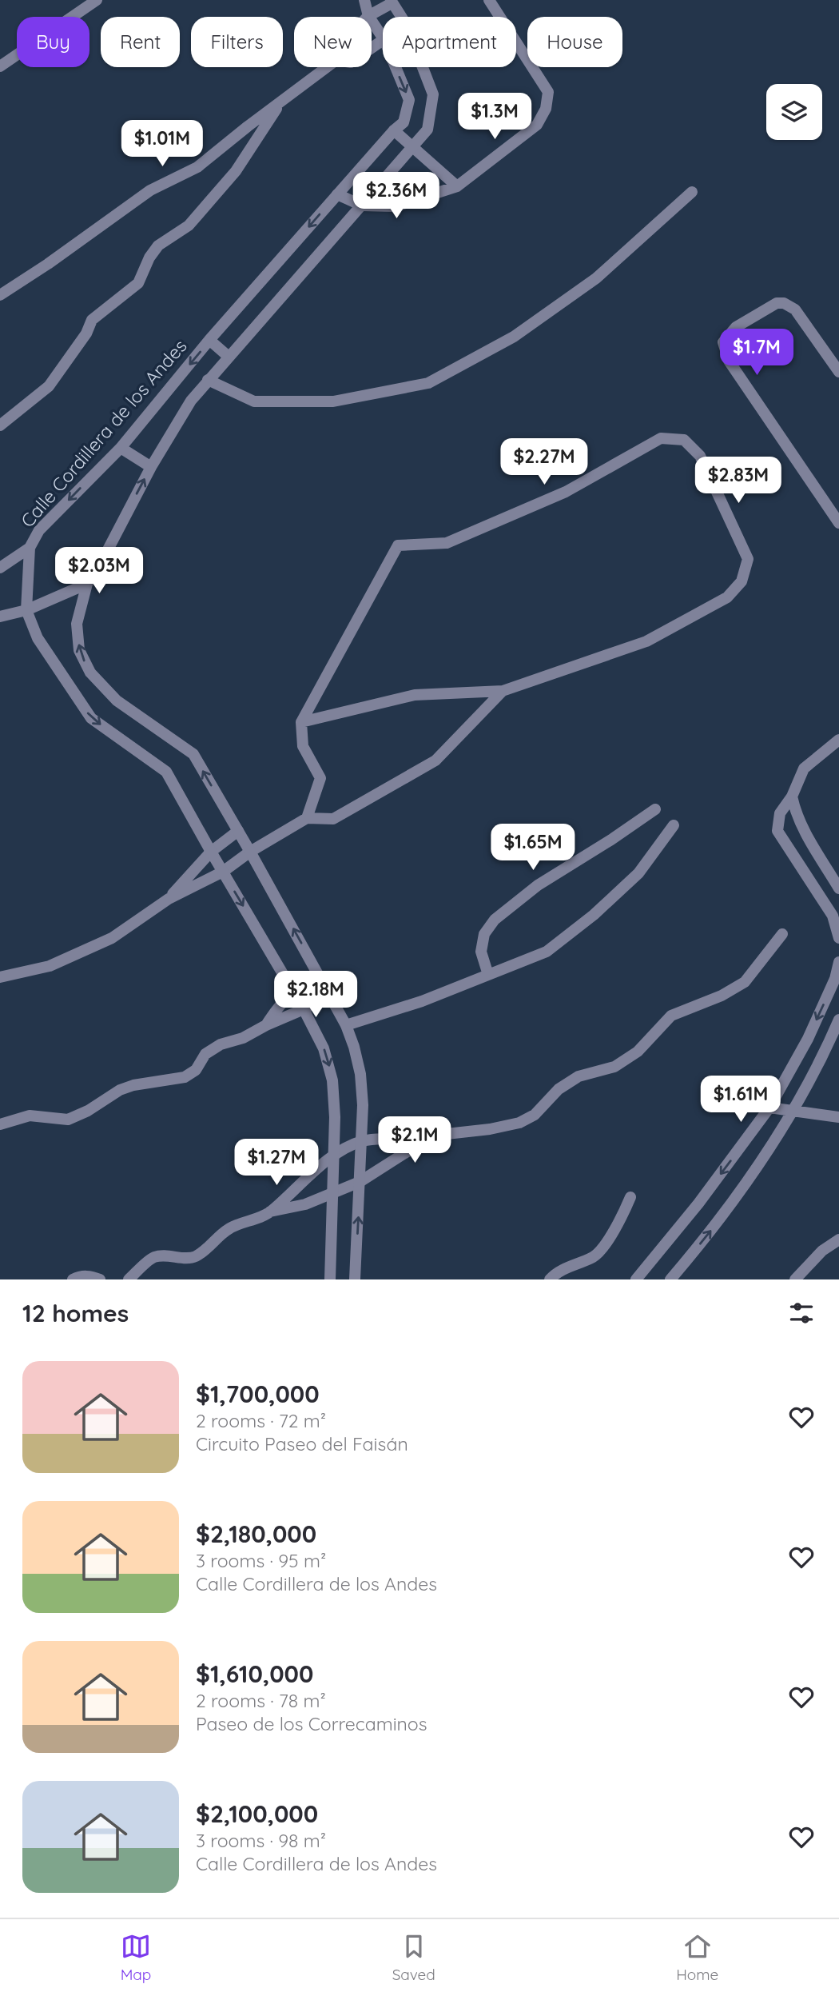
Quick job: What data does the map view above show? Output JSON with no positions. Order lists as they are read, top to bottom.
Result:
{
  "streets": {
    "street": ["Calle Cordillera de los Andes"]
  },
  "one_way": ["Calle Cordillera de los Andes"],
  "page": {
    "chip": [
      "Buy",
      "Rent",
      "Filters",
      "New",
      "Apartment",
      "House"
    ],
    "price": [
      "$1.3M",
      "$1.01M",
      "$2.36M",
      "$1.7M",
      "$2.27M",
      "$2.83M",
      "$2.03M",
      "$1.65M",
      "$2.18M",
      "$1.61M",
      "$2.1M",
      "$1.27M"
    ],
    "heading": "12 homes",
    "list": [
      {
        "name": "$1,700,000",
        "note": "2 rooms · 72 m² · Circuito Paseo del Faisán"
      },
      {
        "name": "$2,180,000",
        "note": "3 rooms · 95 m² · Calle Cordillera de los Andes"
      },
      {
        "name": "$1,610,000",
        "note": "2 rooms · 78 m² · Paseo de los Correcaminos"
      },
      {
        "name": "$2,100,000",
        "note": "3 rooms · 98 m² · Calle Cordillera de los Andes"
      }
    ],
    "tabs": ["Map", "Saved", "Home"]
  }
}
